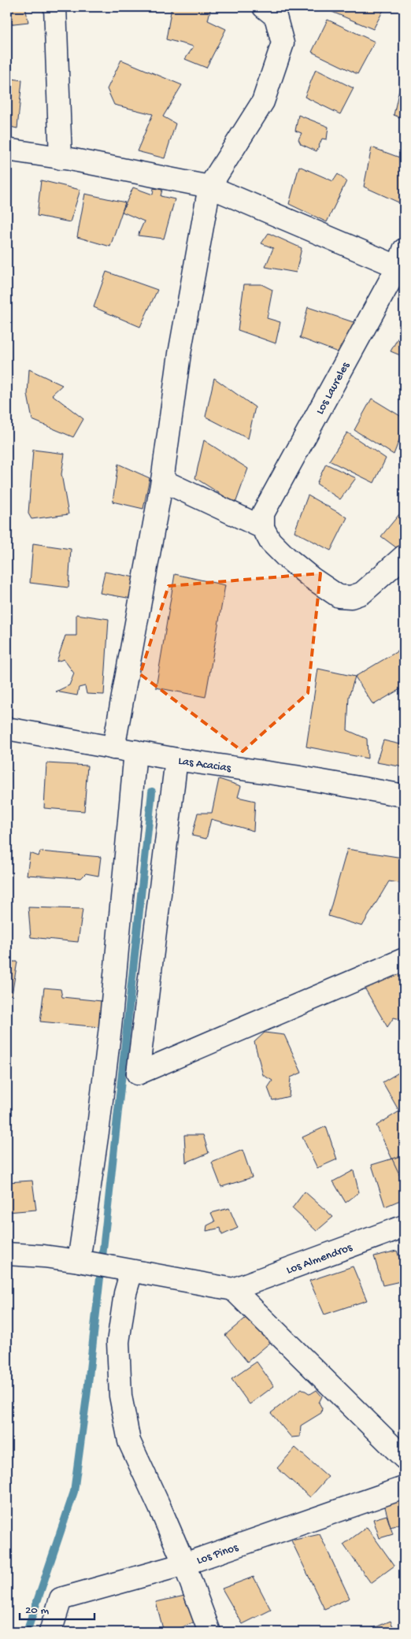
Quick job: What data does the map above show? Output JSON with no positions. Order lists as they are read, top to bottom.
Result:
{
  "streets": {
    "street": [
      "Los Laureles",
      "Las Acacias",
      "Los Almendros",
      "Los Pinos"
    ]
  },
  "scale_bar": "20 m"
}
